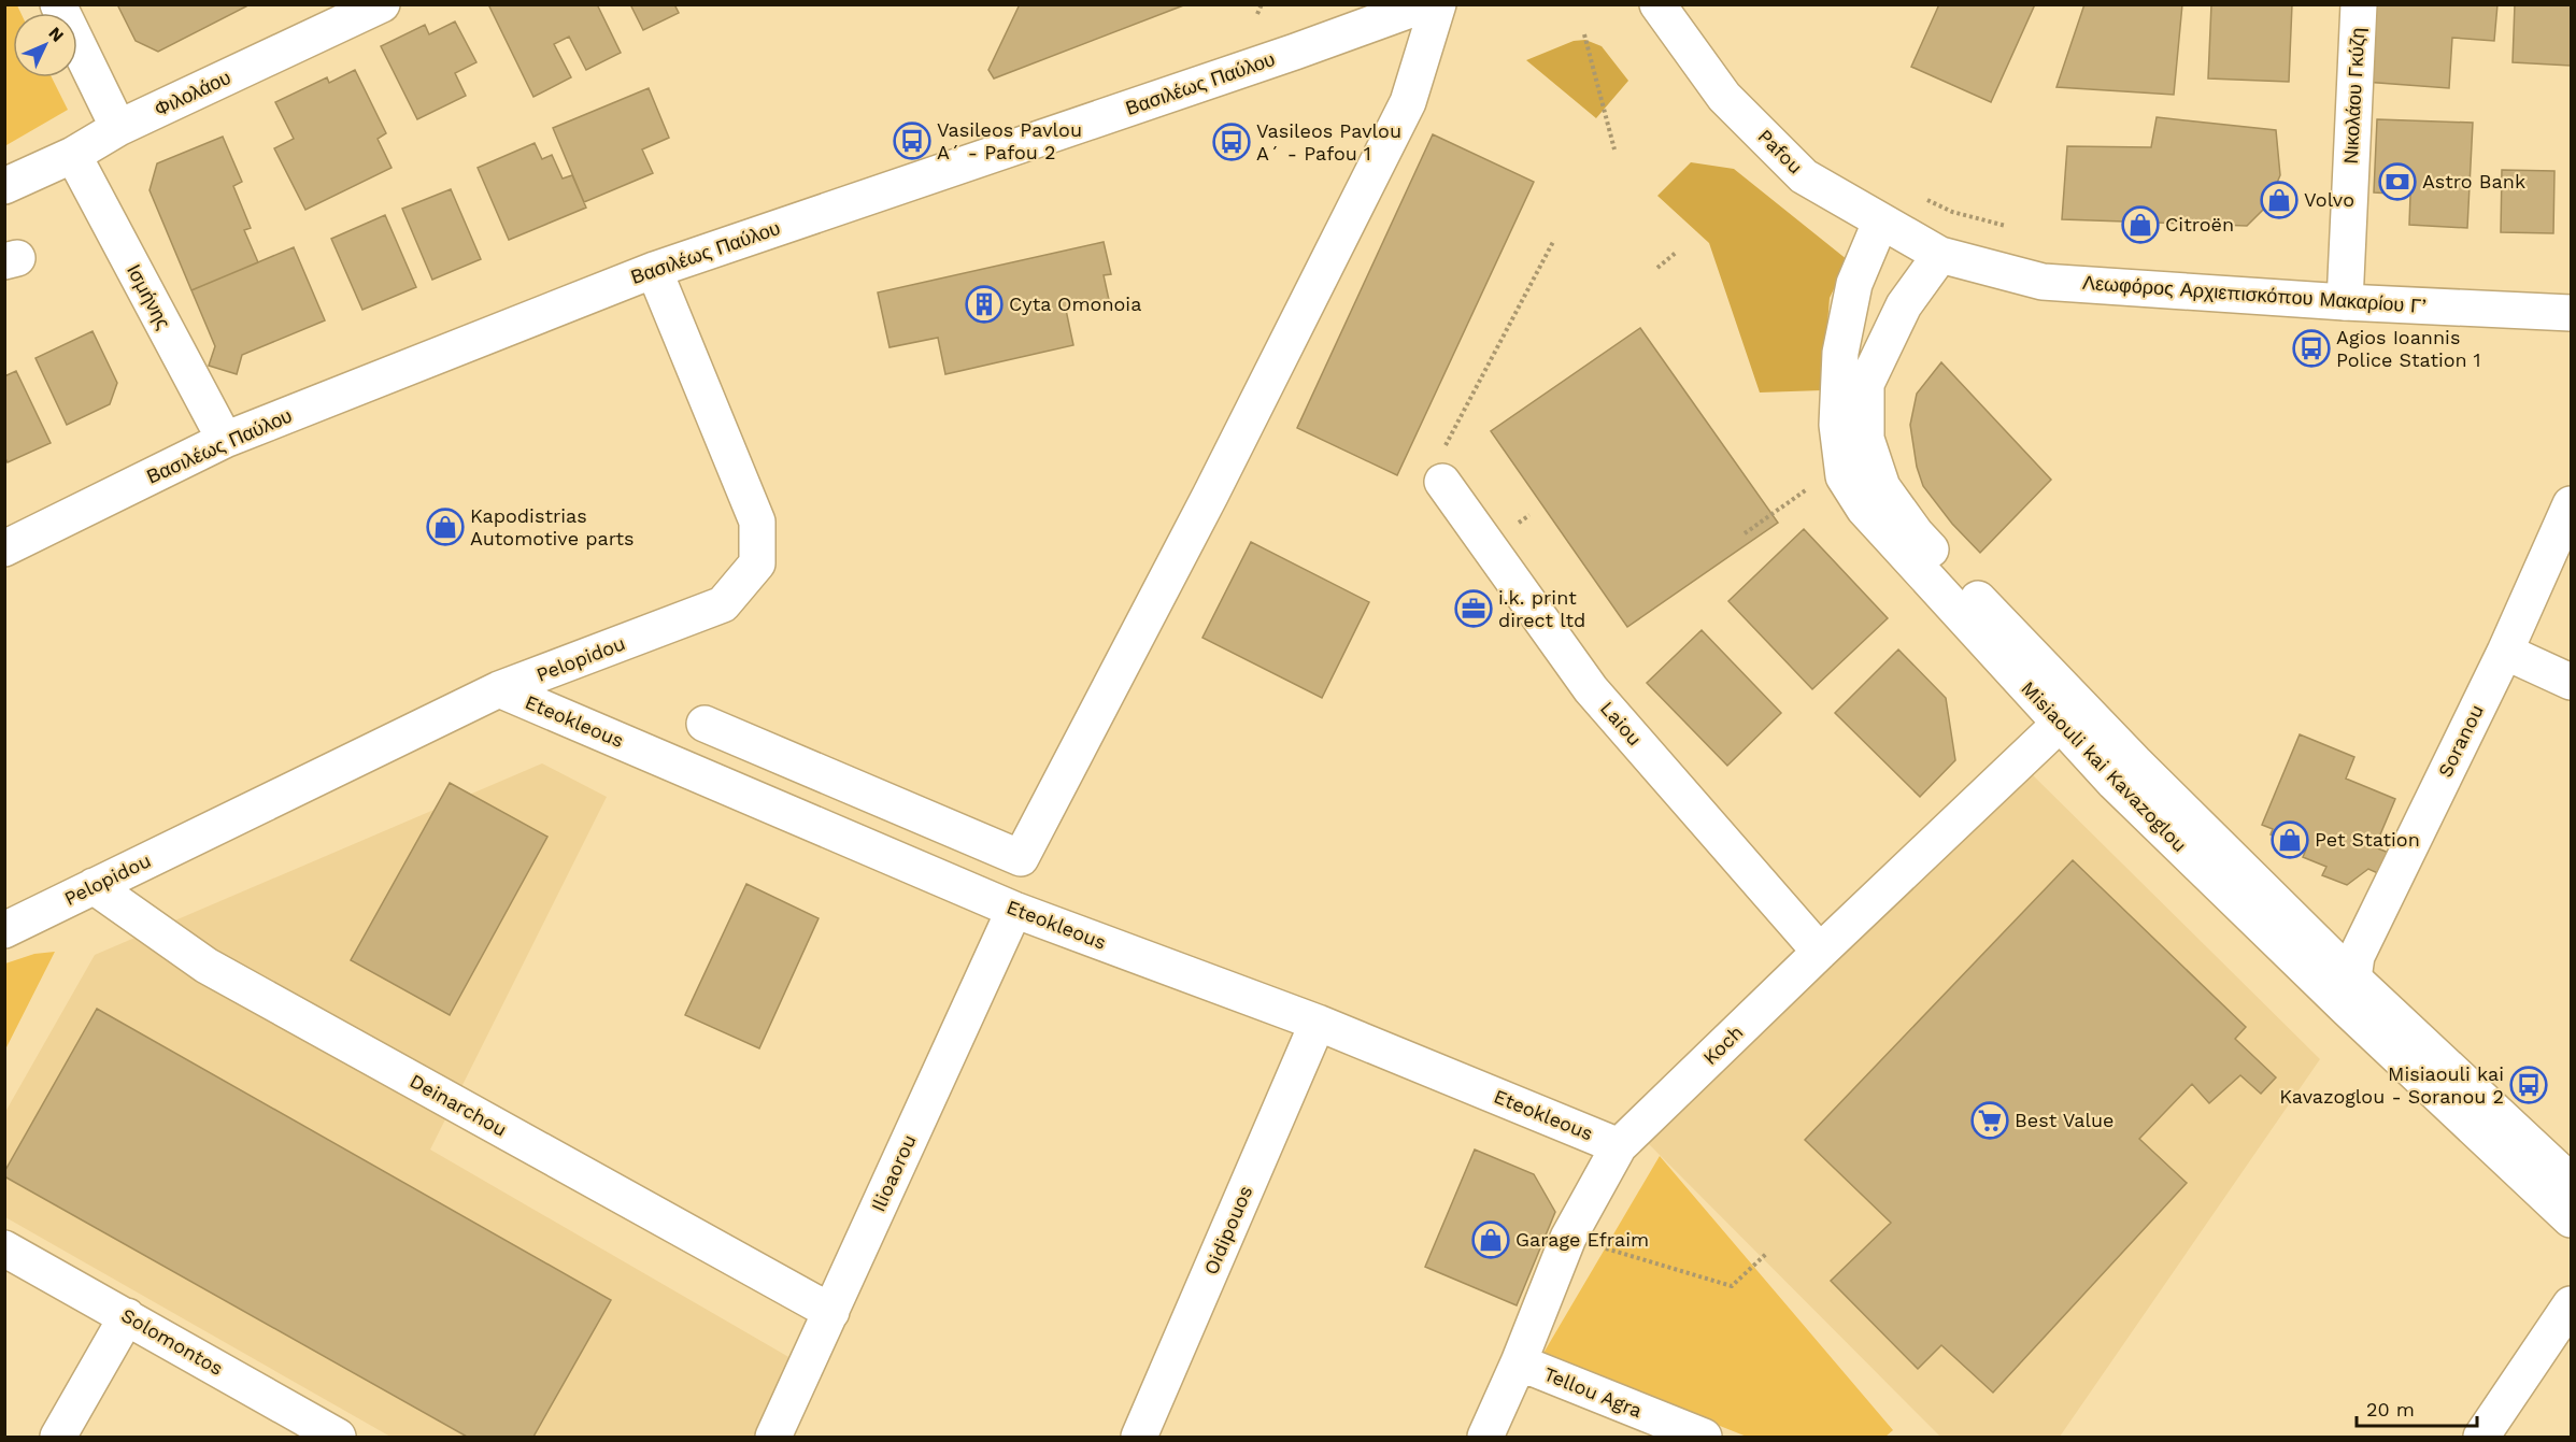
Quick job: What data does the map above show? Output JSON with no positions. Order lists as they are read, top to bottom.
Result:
{
  "streets": {
    "street": [
      "Βασιλέως Παύλου",
      "Φιλολάου",
      "Νικολάου Γκύζη",
      "Pafou",
      "Λεωφόρος Αρχιεπισκόπου Μακαρίου Γ’",
      "Ισμήνης",
      "Pelopidou",
      "Eteokleous",
      "Laiou",
      "Soranou",
      "Misiaouli kai Kavazoglou",
      "Koch",
      "Deinarchou",
      "Ilioaorou",
      "Oidipouos",
      "Solomontos",
      "Tellou Agra"
    ]
  },
  "crossings": [
    ["Βασιλέως Παύλου", "Ισμήνης"],
    ["Βασιλέως Παύλου", "Pelopidou"],
    ["Φιλολάου", "Ισμήνης"],
    ["Νικολάου Γκύζη", "Λεωφόρος Αρχιεπισκόπου Μακαρίου Γ’"],
    ["Pafou", "Λεωφόρος Αρχιεπισκόπου Μακαρίου Γ’"],
    ["Pafou", "Misiaouli kai Kavazoglou"],
    ["Λεωφόρος Αρχιεπισκόπου Μακαρίου Γ’", "Misiaouli kai Kavazoglou"],
    ["Pelopidou", "Eteokleous"],
    ["Pelopidou", "Deinarchou"],
    ["Eteokleous", "Koch"],
    ["Eteokleous", "Ilioaorou"],
    ["Eteokleous", "Oidipouos"],
    ["Laiou", "Koch"],
    ["Soranou", "Misiaouli kai Kavazoglou"],
    ["Misiaouli kai Kavazoglou", "Koch"],
    ["Koch", "Tellou Agra"],
    ["Deinarchou", "Ilioaorou"]
  ],
  "places": {
    "bus stop": [
      "Vasileos Pavlou A´ - Pafou 2",
      "Vasileos Pavlou A´ - Pafou 1",
      "Agios Ioannis Police Station 1",
      "Misiaouli kai Kavazoglou - Soranou 2"
    ],
    "bank": ["Astro Bank"],
    "shop": [
      "Volvo",
      "Citroën",
      "Kapodistrias Automotive parts",
      "Pet Station",
      "Garage Efraim"
    ],
    "building": ["Cyta Omonoia"],
    "office": ["i.k. print direct ltd"],
    "supermarket": ["Best Value"]
  },
  "scale_bar": "20 m",
  "north": "top right"
}
